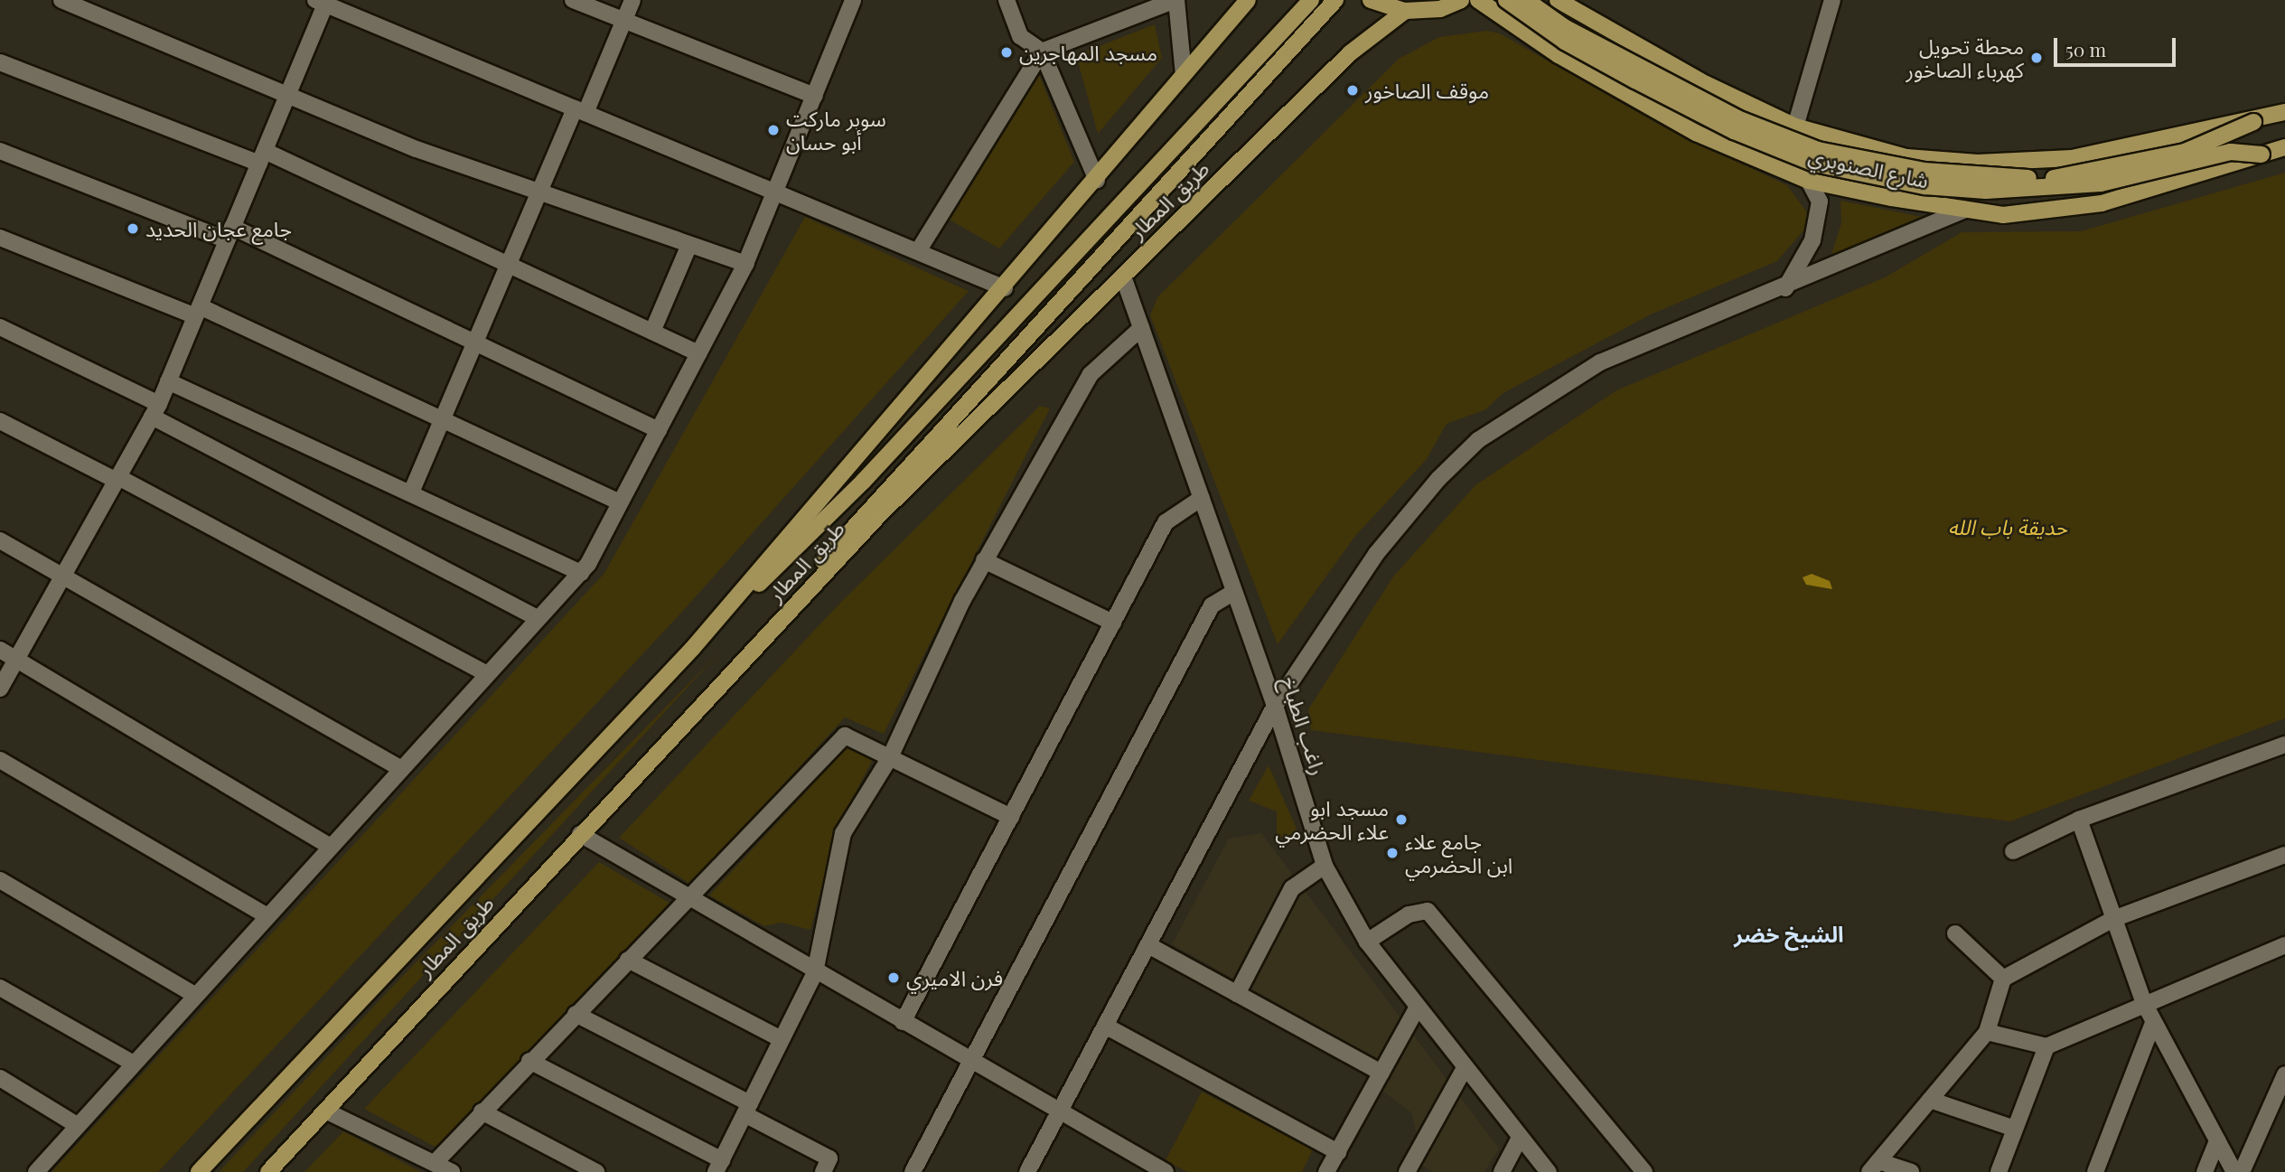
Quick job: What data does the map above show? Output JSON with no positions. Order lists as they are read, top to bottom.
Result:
{
  "streets": {
    "main road": ["شارع الصنوبري", "طريق المطار"],
    "street": ["راغب الطباخ"]
  },
  "crossings": [
    ["طريق المطار", "راغب الطباخ"]
  ],
  "districts": ["الشيخ خضر"],
  "parks": ["حديقة باب الله"],
  "places": [
    "مسجد المهاجرين",
    "محطة تحويل كهرباء الصاخور",
    "موقف الصاخور",
    "سوبر ماركت أبو حسان",
    "جامع عجان الحديد",
    "مسجد ابو علاء الحضرمي",
    "جامع علاء ابن الحضرمي",
    "فرن الاميري"
  ],
  "scale_bar": "50 m"
}
